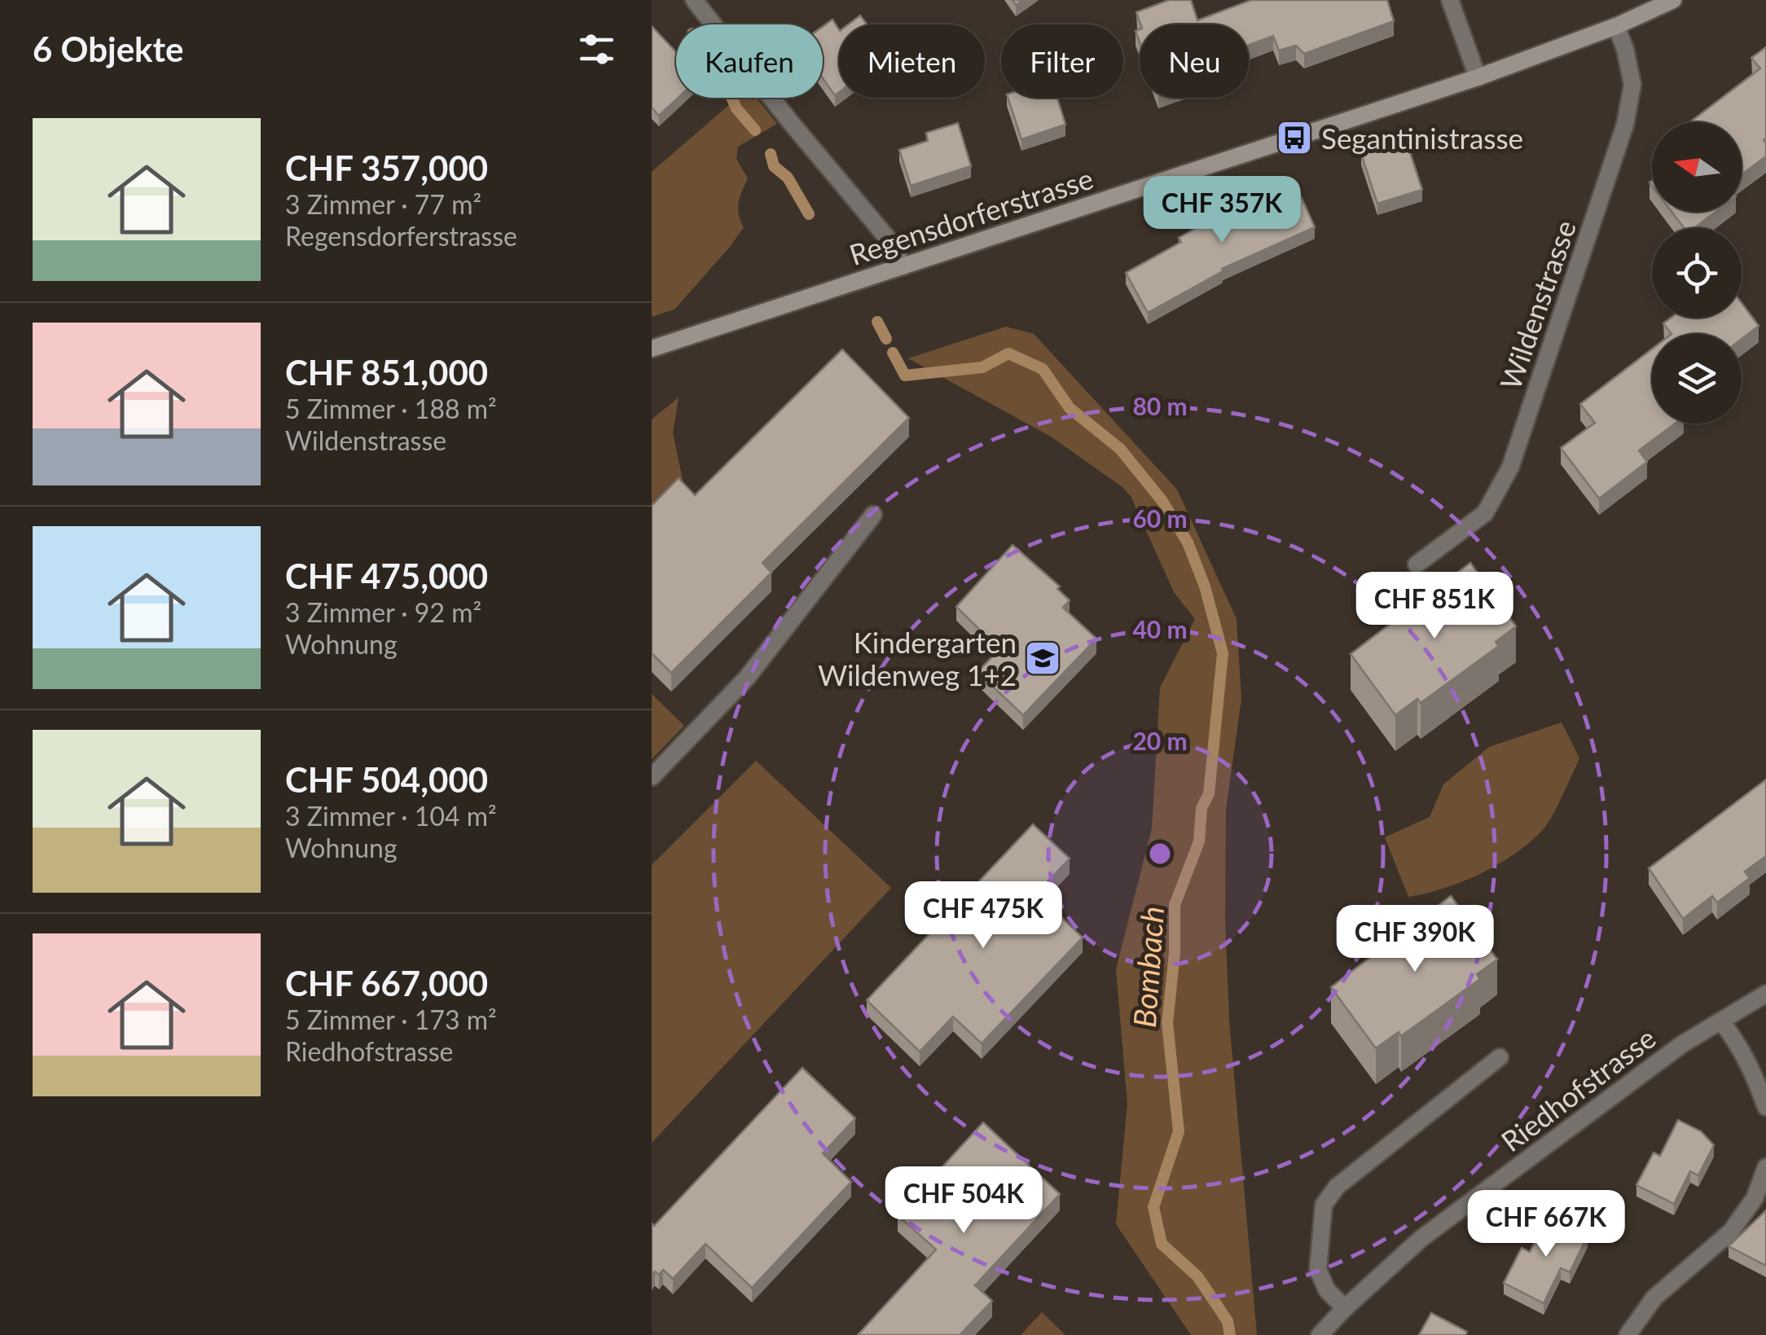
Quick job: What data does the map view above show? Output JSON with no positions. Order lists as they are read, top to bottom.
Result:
{
  "streets": {
    "street": ["Regensdorferstrasse", "Wildenstrasse", "Riedhofstrasse"]
  },
  "crossings": [
    ["Regensdorferstrasse", "Wildenstrasse"]
  ],
  "water": ["Bombach"],
  "places": {
    "bus stop": ["Segantinistrasse"],
    "school or university": ["Kindergarten Wildenweg 1+2"]
  },
  "north": "left",
  "page": {
    "heading": "6 Objekte",
    "chip": [
      "Kaufen",
      "Mieten",
      "Filter",
      "Neu"
    ],
    "list": [
      {
        "name": "CHF 357,000",
        "note": "3 Zimmer · 77 m² · Regensdorferstrasse"
      },
      {
        "name": "CHF 851,000",
        "note": "5 Zimmer · 188 m² · Wildenstrasse"
      },
      {
        "name": "CHF 475,000",
        "note": "3 Zimmer · 92 m² · Wohnung"
      },
      {
        "name": "CHF 504,000",
        "note": "3 Zimmer · 104 m² · Wohnung"
      },
      {
        "name": "CHF 667,000",
        "note": "5 Zimmer · 173 m² · Riedhofstrasse"
      }
    ],
    "price": [
      "CHF 357K",
      "CHF 851K",
      "CHF 475K",
      "CHF 390K",
      "CHF 504K",
      "CHF 667K"
    ]
  },
  "rings": [
    "80 m",
    "60 m",
    "40 m",
    "20 m"
  ]
}
